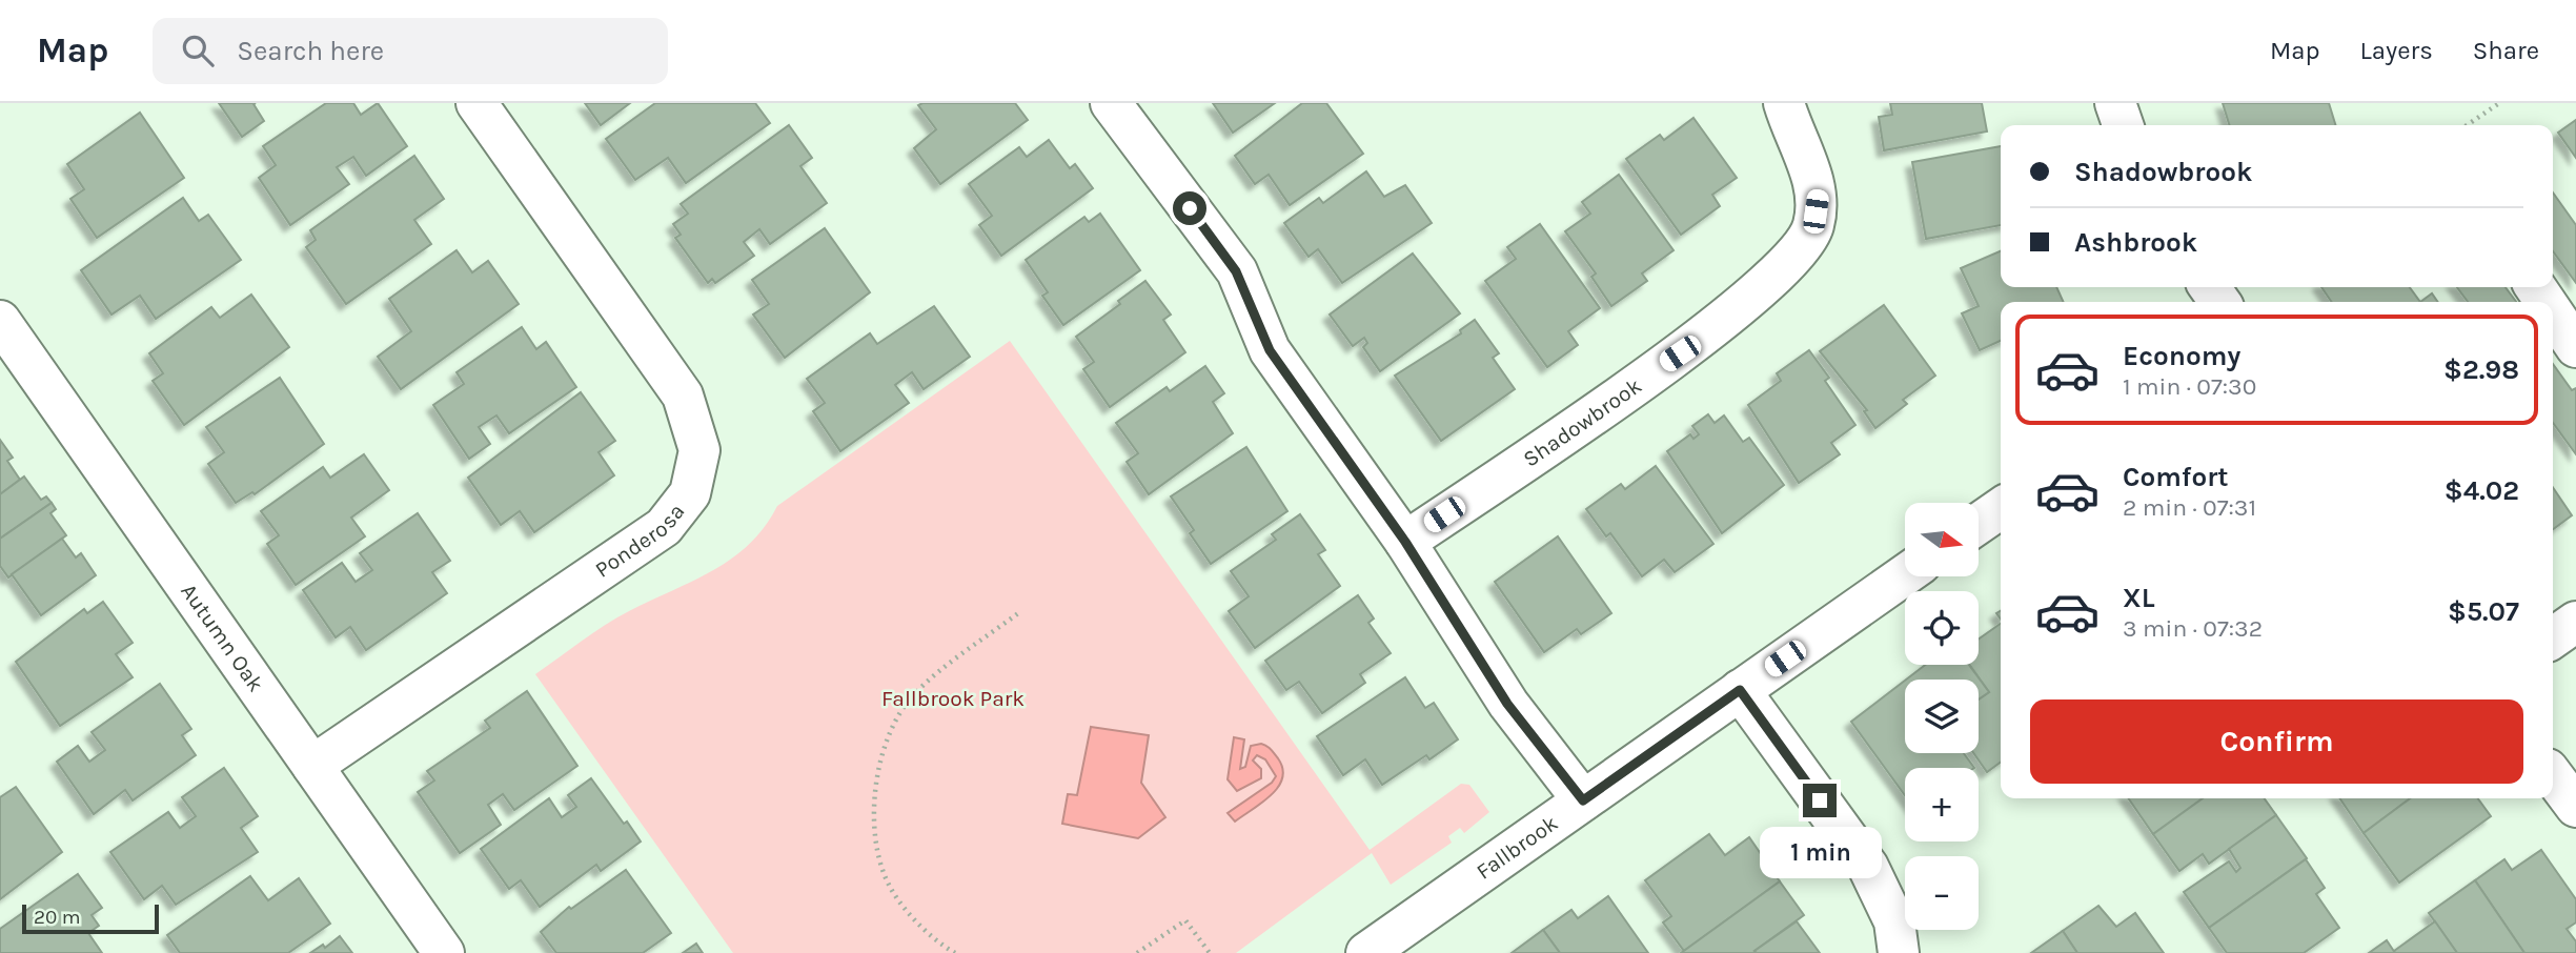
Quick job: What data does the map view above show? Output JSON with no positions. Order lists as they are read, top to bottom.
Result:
{
  "streets": {
    "street": [
      "Shadowbrook",
      "Ponderosa",
      "Autumn Oak",
      "Fallbrook"
    ]
  },
  "crossings": [
    ["Ponderosa", "Autumn Oak"]
  ],
  "parks": ["Fallbrook Park"],
  "scale_bar": "20 m",
  "north": "right",
  "page": {
    "header": "Map",
    "search": "Search here",
    "nav": ["Map", "Layers", "Share"],
    "banner": ["Shadowbrook", "Ashbrook"],
    "list": [
      {
        "name": "Economy",
        "note": "1 min · 07:30",
        "value": "$2.98"
      },
      {
        "name": "Comfort",
        "note": "2 min · 07:31",
        "value": "$4.02"
      },
      {
        "name": "XL",
        "note": "3 min · 07:32",
        "value": "$5.07"
      }
    ],
    "map_buttons": ["+", "−"],
    "buttons": "Confirm",
    "bubble": "1 min",
    "scale": "20 m"
  }
}
